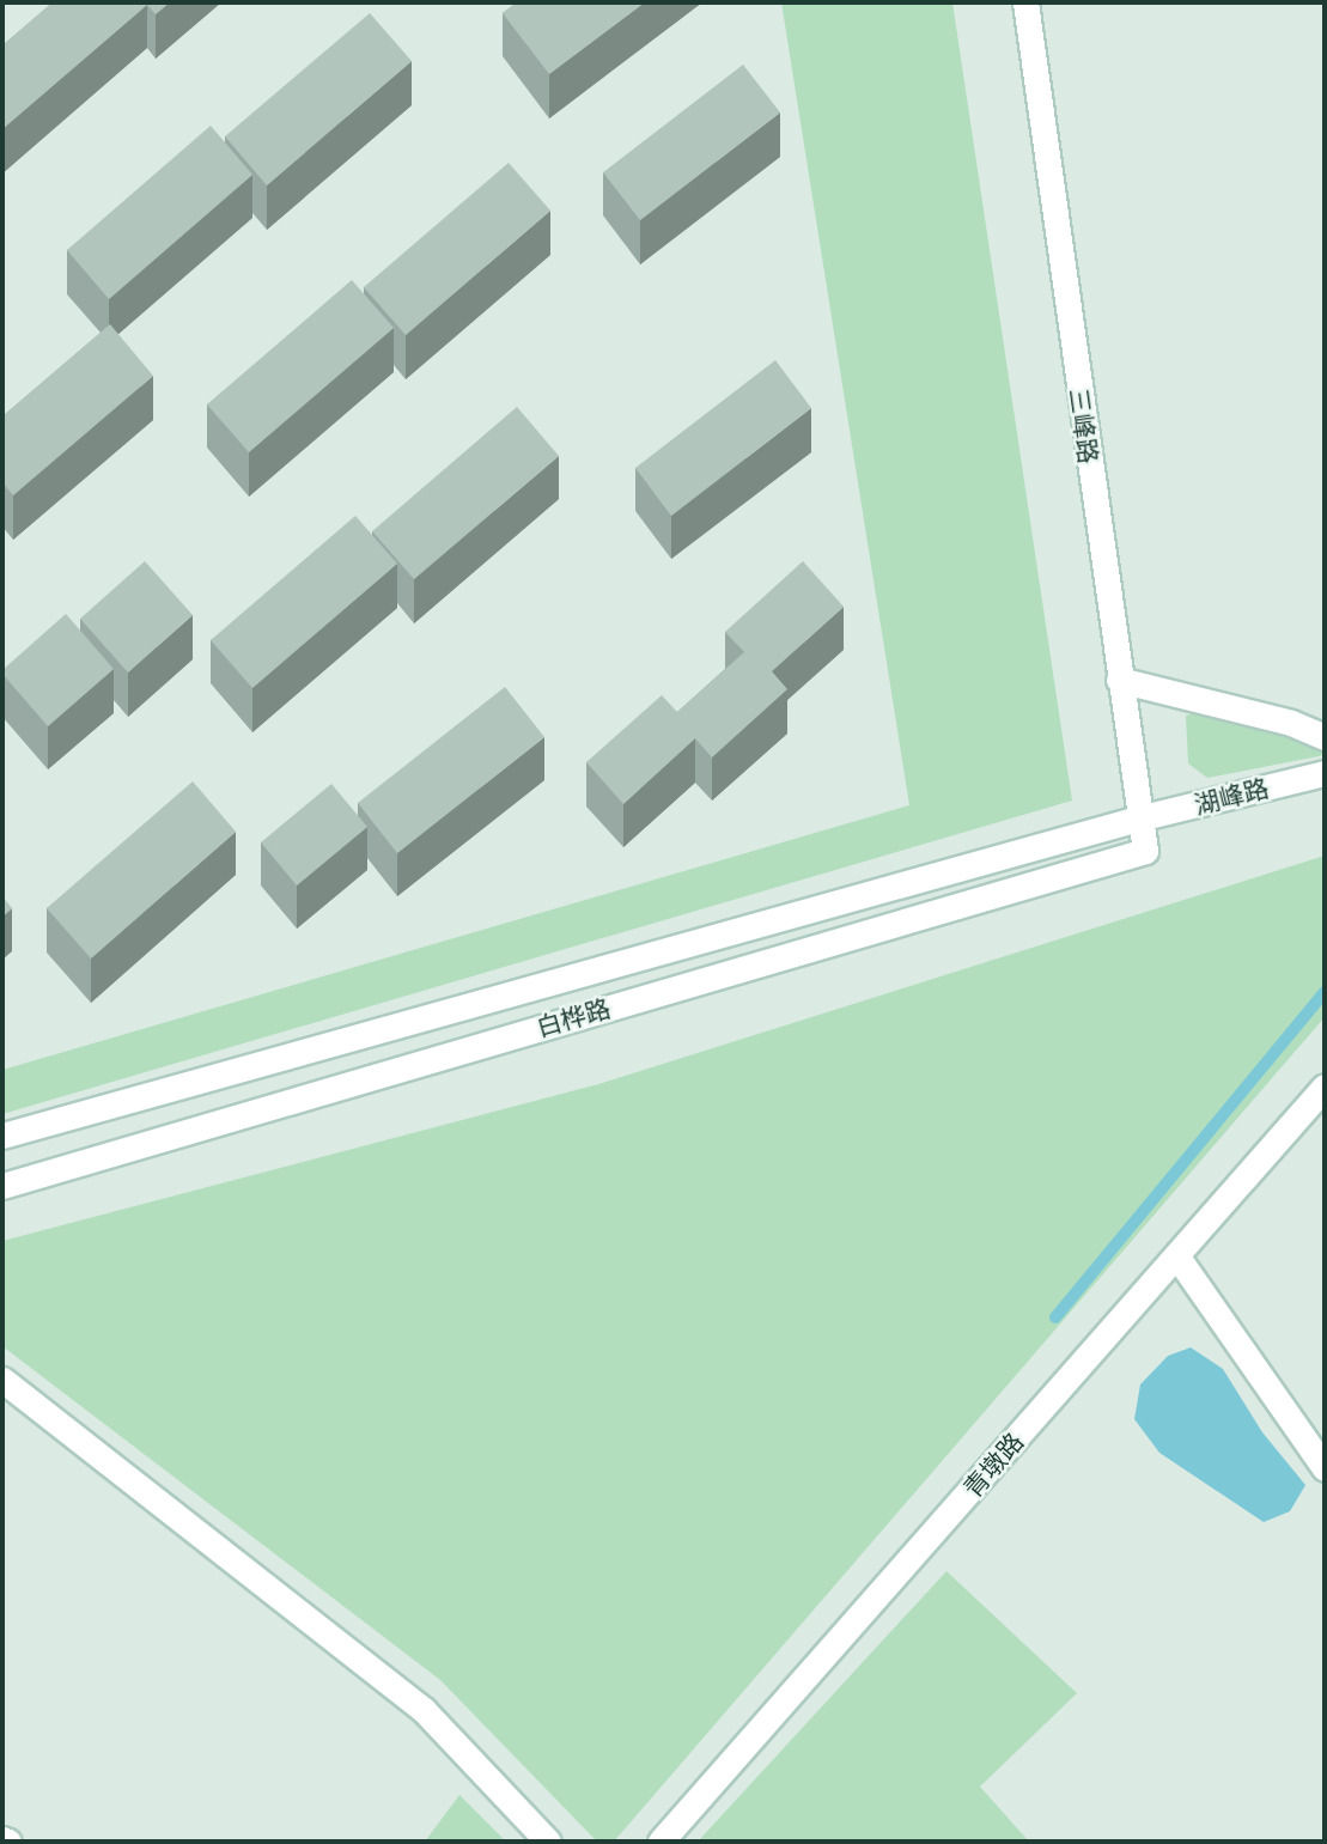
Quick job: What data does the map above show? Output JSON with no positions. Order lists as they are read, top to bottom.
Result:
{
  "streets": {
    "street": [
      "三峰路",
      "湖峰路",
      "白桦路",
      "青墩路"
    ]
  },
  "crossings": [
    ["三峰路", "湖峰路"],
    ["三峰路", "白桦路"],
    ["湖峰路", "白桦路"]
  ]
}
